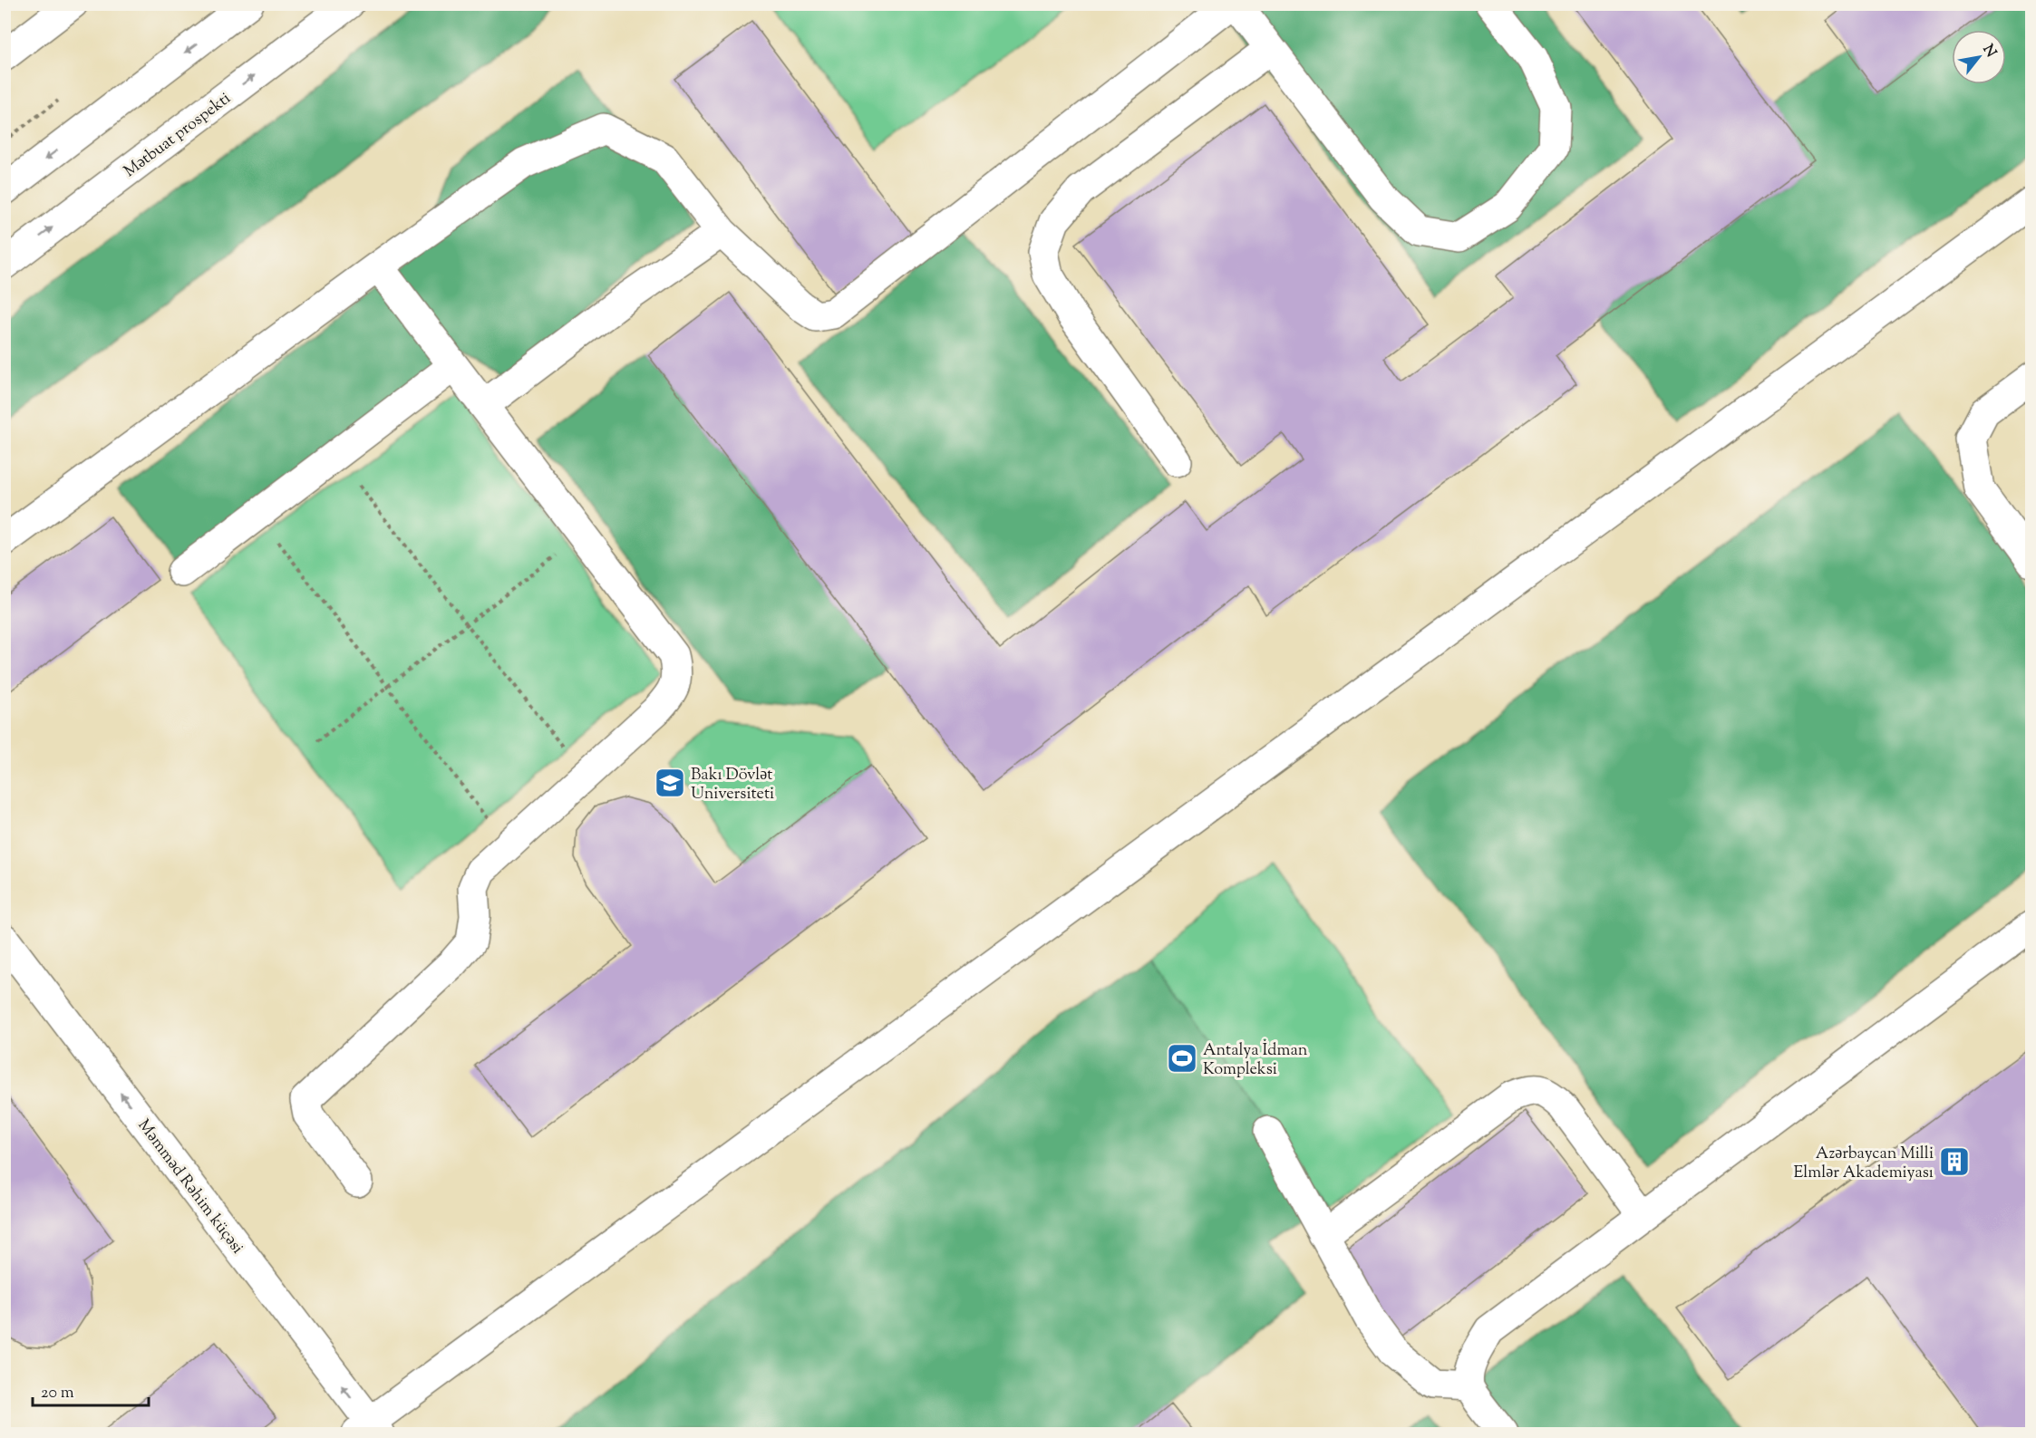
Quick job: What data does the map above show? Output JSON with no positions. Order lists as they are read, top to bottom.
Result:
{
  "streets": {
    "street": ["Mətbuat prospekti", "Məmməd Rəhim küçəsi"]
  },
  "one_way": ["Məmməd Rəhim küçəsi"],
  "places": {
    "school or university": ["Bakı Dövlət Universiteti"],
    "sports": ["Antalya İdman Kompleksi"],
    "building": ["Azərbaycan Milli Elmlər Akademiyası"]
  },
  "scale_bar": "20 m",
  "north": "top right"
}
